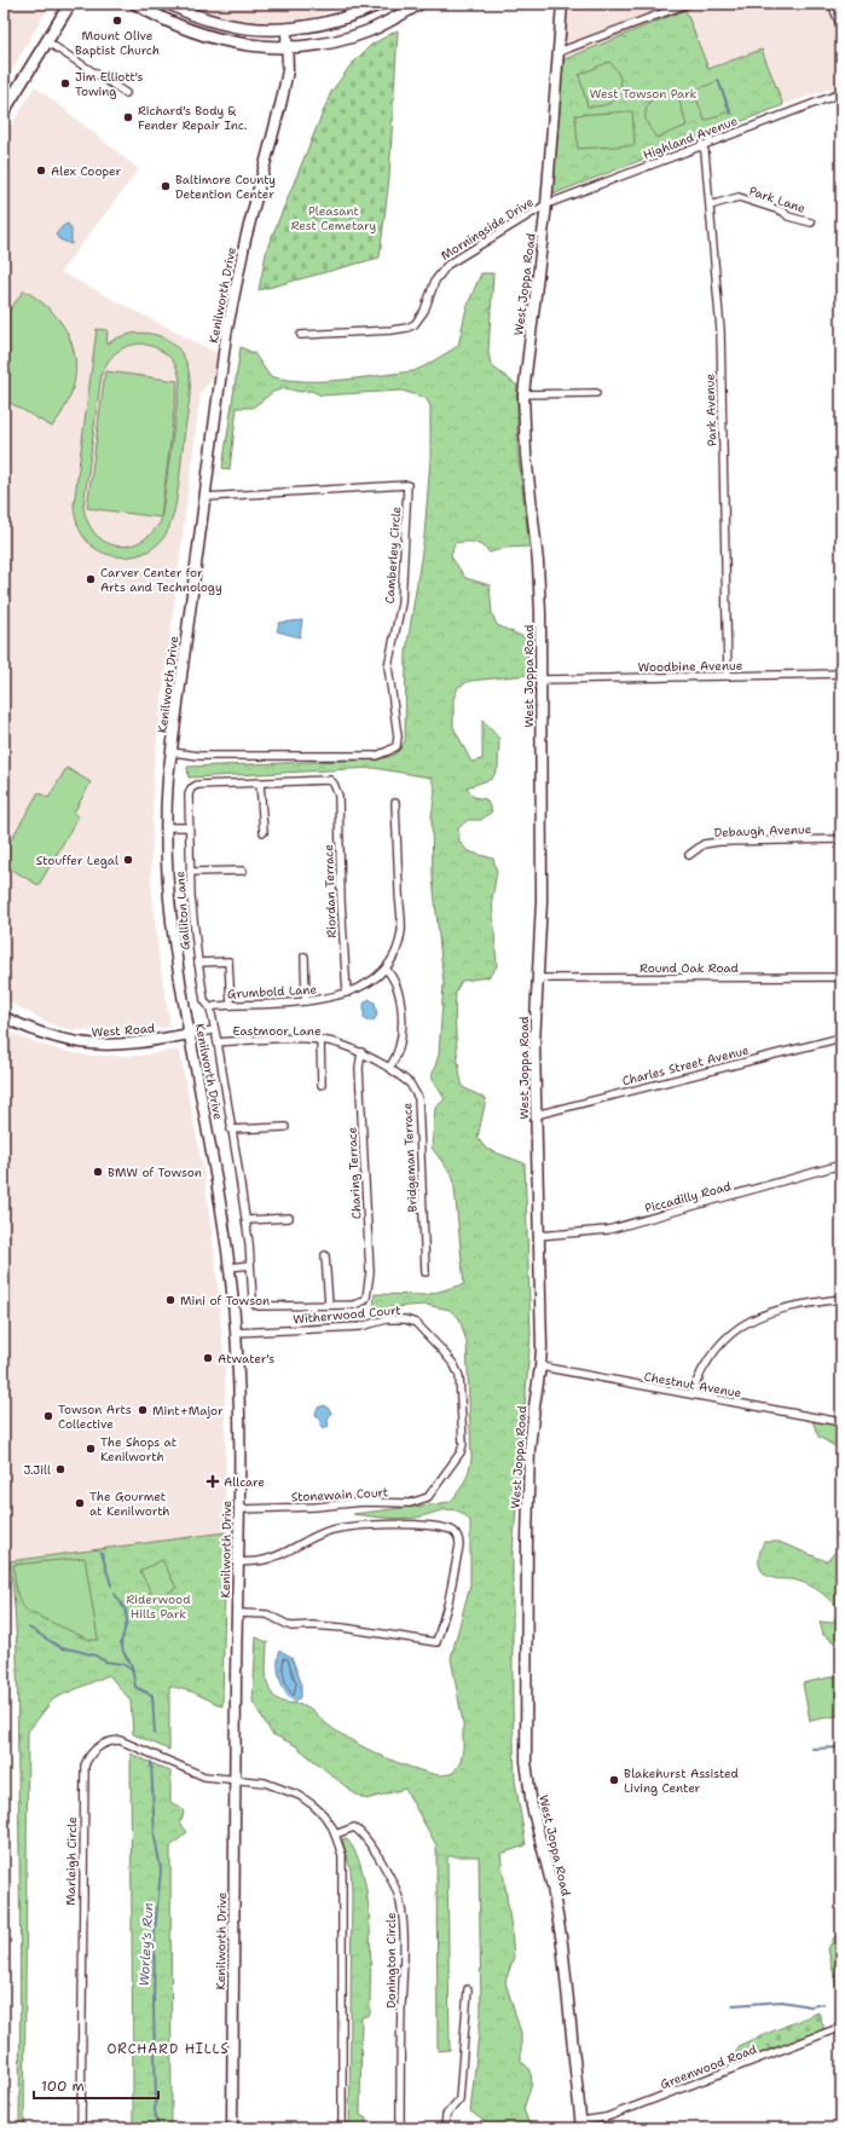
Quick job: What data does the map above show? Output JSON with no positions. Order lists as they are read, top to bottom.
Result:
{
  "streets": {
    "street": [
      "Highland Avenue",
      "Park Lane",
      "Morningside Drive",
      "West Joppa Road",
      "Kenilworth Drive",
      "Park Avenue",
      "Camberley Circle",
      "Woodbine Avenue",
      "Debaugh Avenue",
      "Riordan Terrace",
      "Galliton Lane",
      "Round Oak Road",
      "Grumbold Lane",
      "West Road",
      "Eastmoor Lane",
      "Charles Street Avenue",
      "Bridgeman Terrace",
      "Charing Terrace",
      "Piccadilly Road",
      "Witherwood Court",
      "Chestnut Avenue",
      "Stonewain Court",
      "Marleigh Circle",
      "Donington Circle",
      "Greenwood Road"
    ]
  },
  "crossings": [
    ["Highland Avenue", "Morningside Drive"],
    ["Highland Avenue", "West Joppa Road"],
    ["Highland Avenue", "Park Avenue"],
    ["Park Lane", "Park Avenue"],
    ["Morningside Drive", "West Joppa Road"],
    ["West Joppa Road", "Woodbine Avenue"],
    ["West Joppa Road", "Round Oak Road"],
    ["West Joppa Road", "Charles Street Avenue"],
    ["West Joppa Road", "Piccadilly Road"],
    ["West Joppa Road", "Chestnut Avenue"],
    ["West Joppa Road", "Greenwood Road"],
    ["Kenilworth Drive", "Camberley Circle"],
    ["Kenilworth Drive", "West Road"],
    ["Kenilworth Drive", "Witherwood Court"],
    ["Kenilworth Drive", "Stonewain Court"],
    ["Kenilworth Drive", "Marleigh Circle"],
    ["Park Avenue", "Woodbine Avenue"],
    ["Riordan Terrace", "Galliton Lane"],
    ["Riordan Terrace", "Grumbold Lane"],
    ["Galliton Lane", "Grumbold Lane"],
    ["Galliton Lane", "Eastmoor Lane"],
    ["Galliton Lane", "Charing Terrace"],
    ["Eastmoor Lane", "Bridgeman Terrace"],
    ["Eastmoor Lane", "Charing Terrace"],
    ["Witherwood Court", "Stonewain Court"]
  ],
  "districts": ["ORCHARD HILLS"],
  "water": ["Worley's Run"],
  "parks": ["West Towson Park", "Pleasant Rest Cemetary", "Riderwood Hills Park"],
  "places": {
    "other": [
      "Mount Olive Baptist Church",
      "Jim Elliott's Towing",
      "Richard's Body & Fender Repair Inc.",
      "Alex Cooper",
      "Baltimore County Detention Center",
      "Carver Center for Arts and Technology",
      "Stouffer Legal",
      "BMW of Towson",
      "Mini of Towson",
      "Atwater's",
      "Mint+Major",
      "Towson Arts Collective",
      "The Shops at Kenilworth",
      "J.Jill",
      "The Gourmet at Kenilworth",
      "Blakehurst Assisted Living Center"
    ],
    "health": ["Allcare"]
  },
  "scale_bar": "100 m"
}
